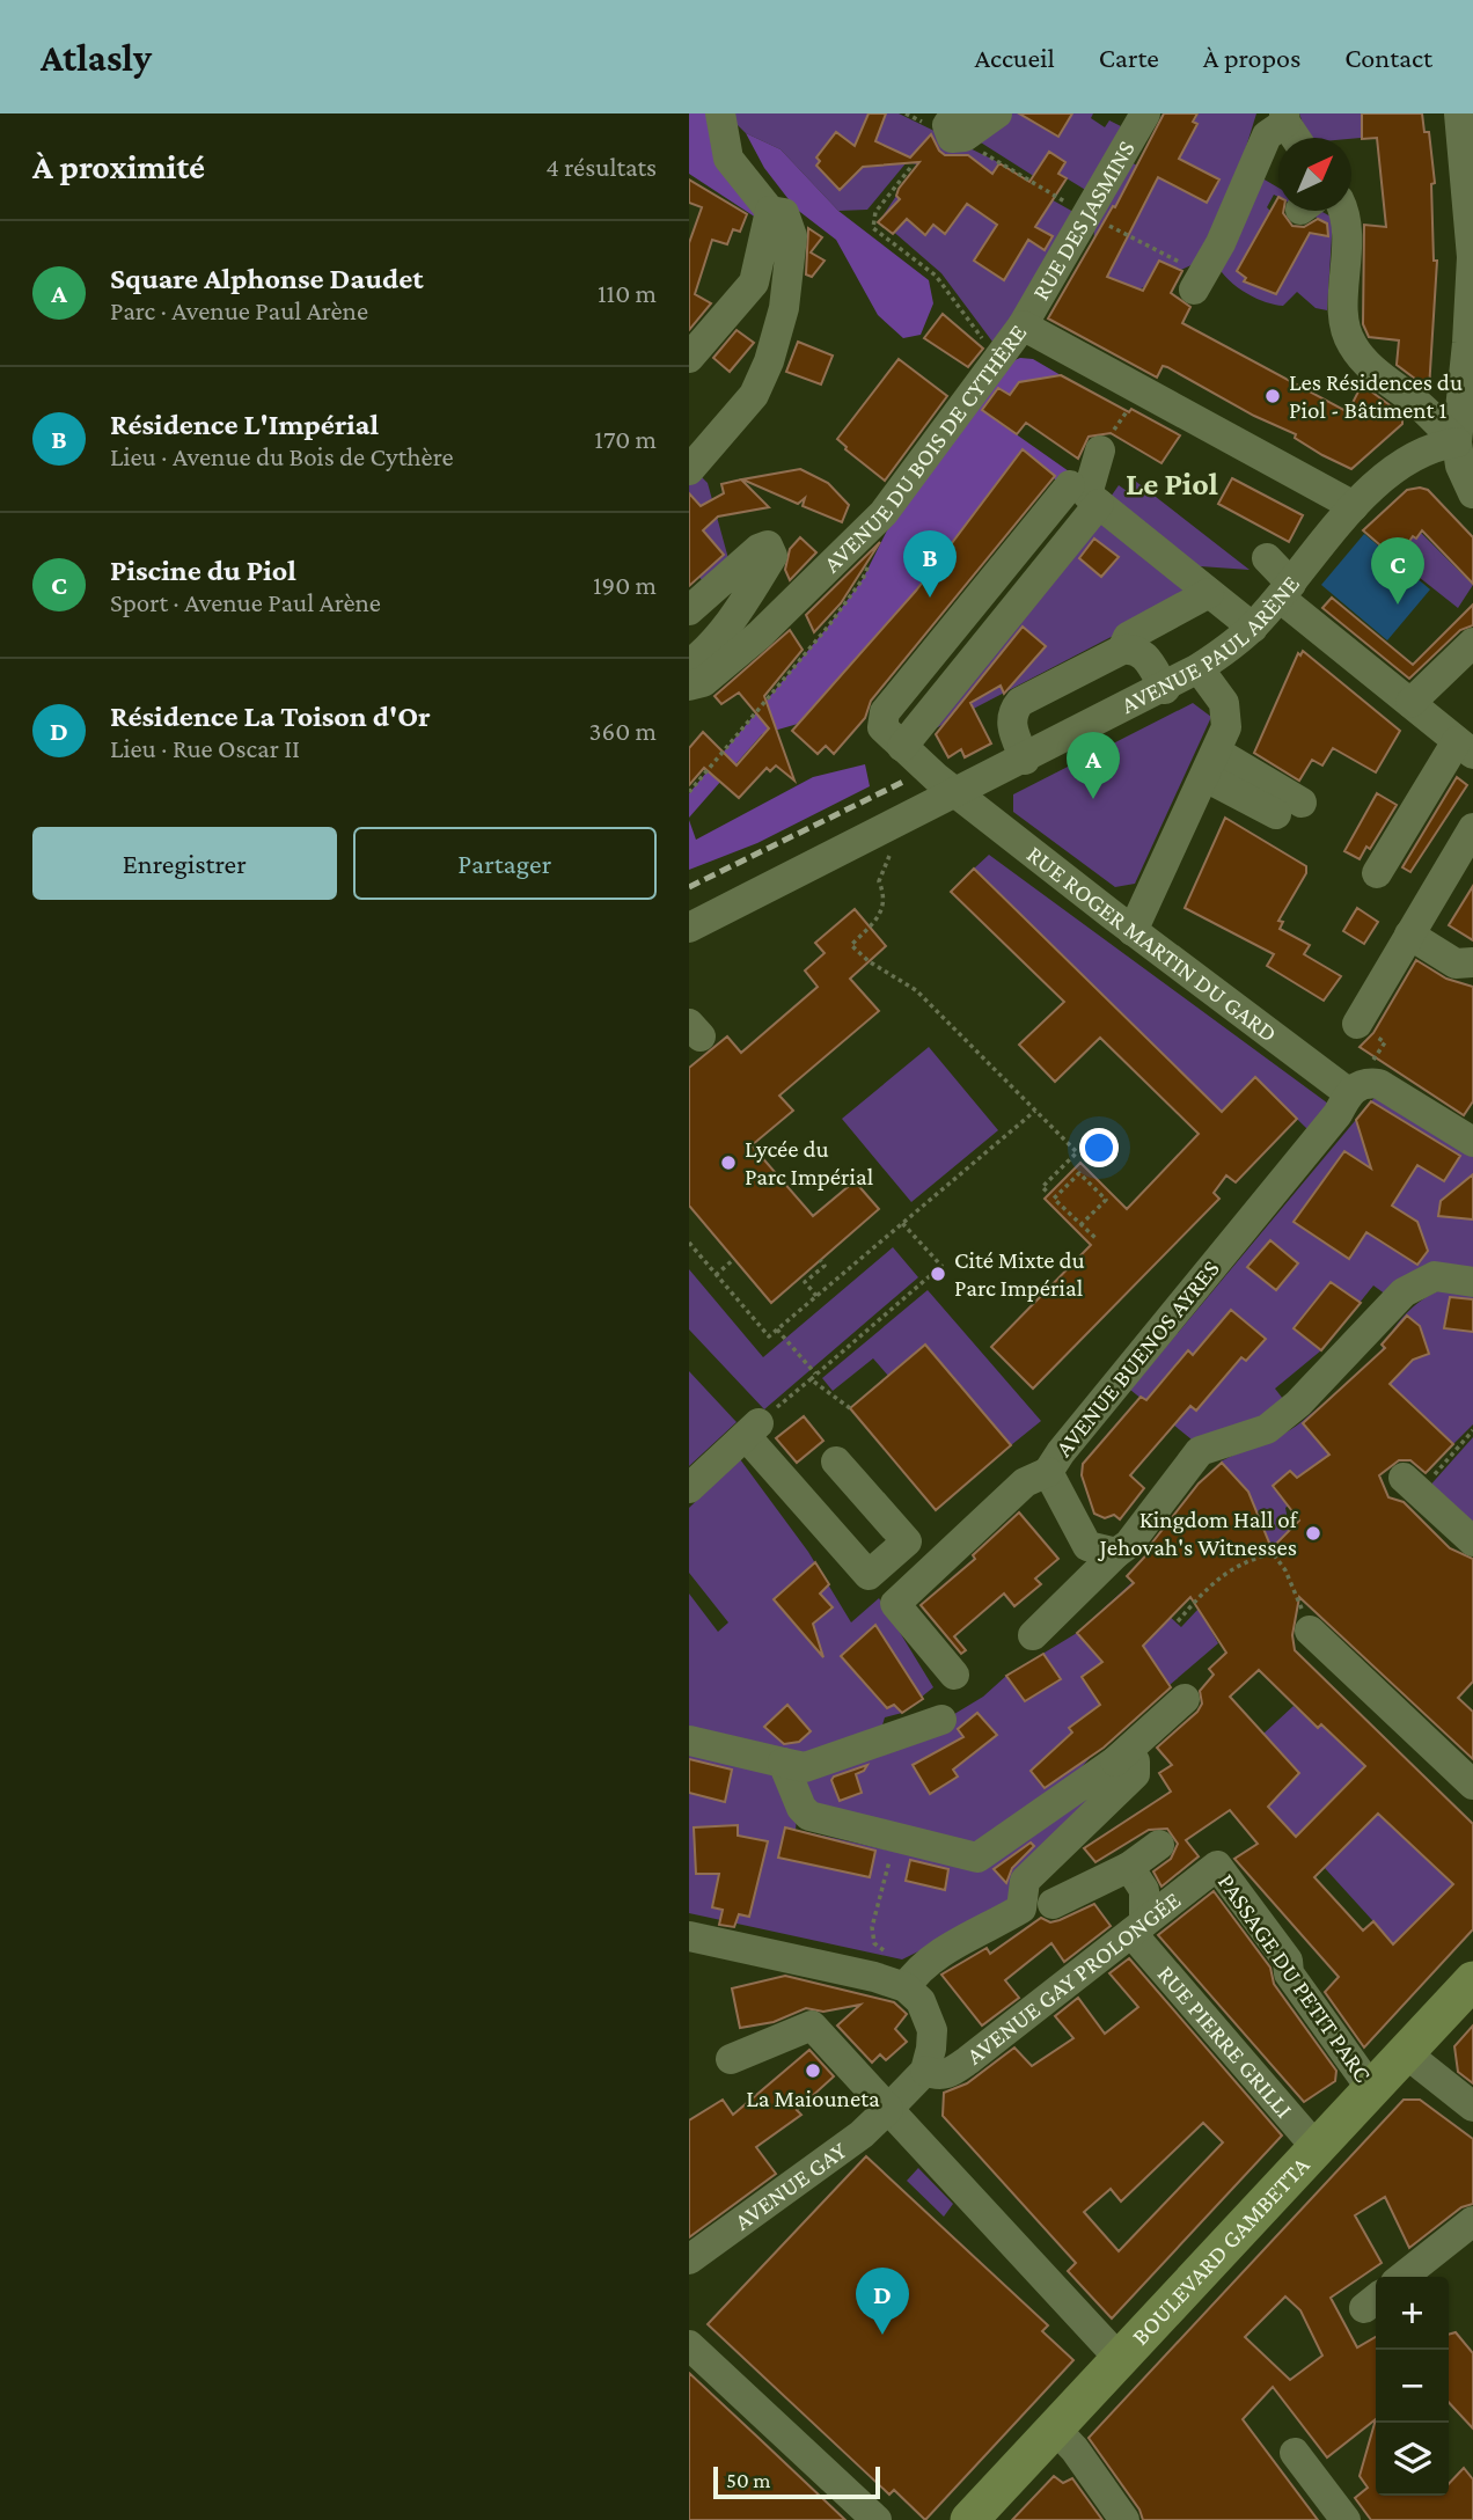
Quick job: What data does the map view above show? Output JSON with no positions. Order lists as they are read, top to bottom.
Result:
{
  "streets": {
    "main road": ["BOULEVARD GAMBETTA"],
    "street": [
      "RUE DES JASMINS",
      "AVENUE DU BOIS DE CYTHÈRE",
      "AVENUE PAUL ARÈNE",
      "RUE ROGER MARTIN DU GARD",
      "AVENUE BUENOS AYRES",
      "AVENUE GAY PROLONGÉE",
      "PASSAGE DU PETIT PARC",
      "RUE PIERRE GRILLI",
      "AVENUE GAY"
    ]
  },
  "crossings": [
    ["RUE DES JASMINS", "AVENUE DU BOIS DE CYTHÈRE"],
    ["AVENUE DU BOIS DE CYTHÈRE", "AVENUE PAUL ARÈNE"],
    ["AVENUE PAUL ARÈNE", "RUE ROGER MARTIN DU GARD"],
    ["RUE ROGER MARTIN DU GARD", "AVENUE BUENOS AYRES"],
    ["AVENUE GAY PROLONGÉE", "PASSAGE DU PETIT PARC"],
    ["AVENUE GAY PROLONGÉE", "RUE PIERRE GRILLI"],
    ["AVENUE GAY PROLONGÉE", "AVENUE GAY"],
    ["PASSAGE DU PETIT PARC", "BOULEVARD GAMBETTA"],
    ["RUE PIERRE GRILLI", "BOULEVARD GAMBETTA"]
  ],
  "districts": ["Le Piol"],
  "places": [
    "Les Résidences du Piol - Bâtiment 1",
    "Lycée du Parc Impérial",
    "Cité Mixte du Parc Impérial",
    "Kingdom Hall of Jehovah's Witnesses",
    "La Maiouneta"
  ],
  "scale_bar": "50 m",
  "north": "top right",
  "page": {
    "header": "Atlasly",
    "nav": [
      "Accueil",
      "Carte",
      "À propos",
      "Contact"
    ],
    "heading": ["À proximité", "4 résultats"],
    "list": [
      {
        "mark": "A",
        "name": "Square Alphonse Daudet",
        "note": "Parc · Avenue Paul Arène",
        "value": "110 m"
      },
      {
        "mark": "B",
        "name": "Résidence L'Impérial",
        "note": "Lieu · Avenue du Bois de Cythère",
        "value": "170 m"
      },
      {
        "mark": "C",
        "name": "Piscine du Piol",
        "note": "Sport · Avenue Paul Arène",
        "value": "190 m"
      },
      {
        "mark": "D",
        "name": "Résidence La Toison d'Or",
        "note": "Lieu · Rue Oscar II",
        "value": "360 m"
      }
    ],
    "pins": [
      "B",
      "C",
      "A",
      "D"
    ],
    "buttons": ["Enregistrer", "Partager"],
    "map_buttons": ["+", "−"],
    "scale": "50 m"
  }
}
